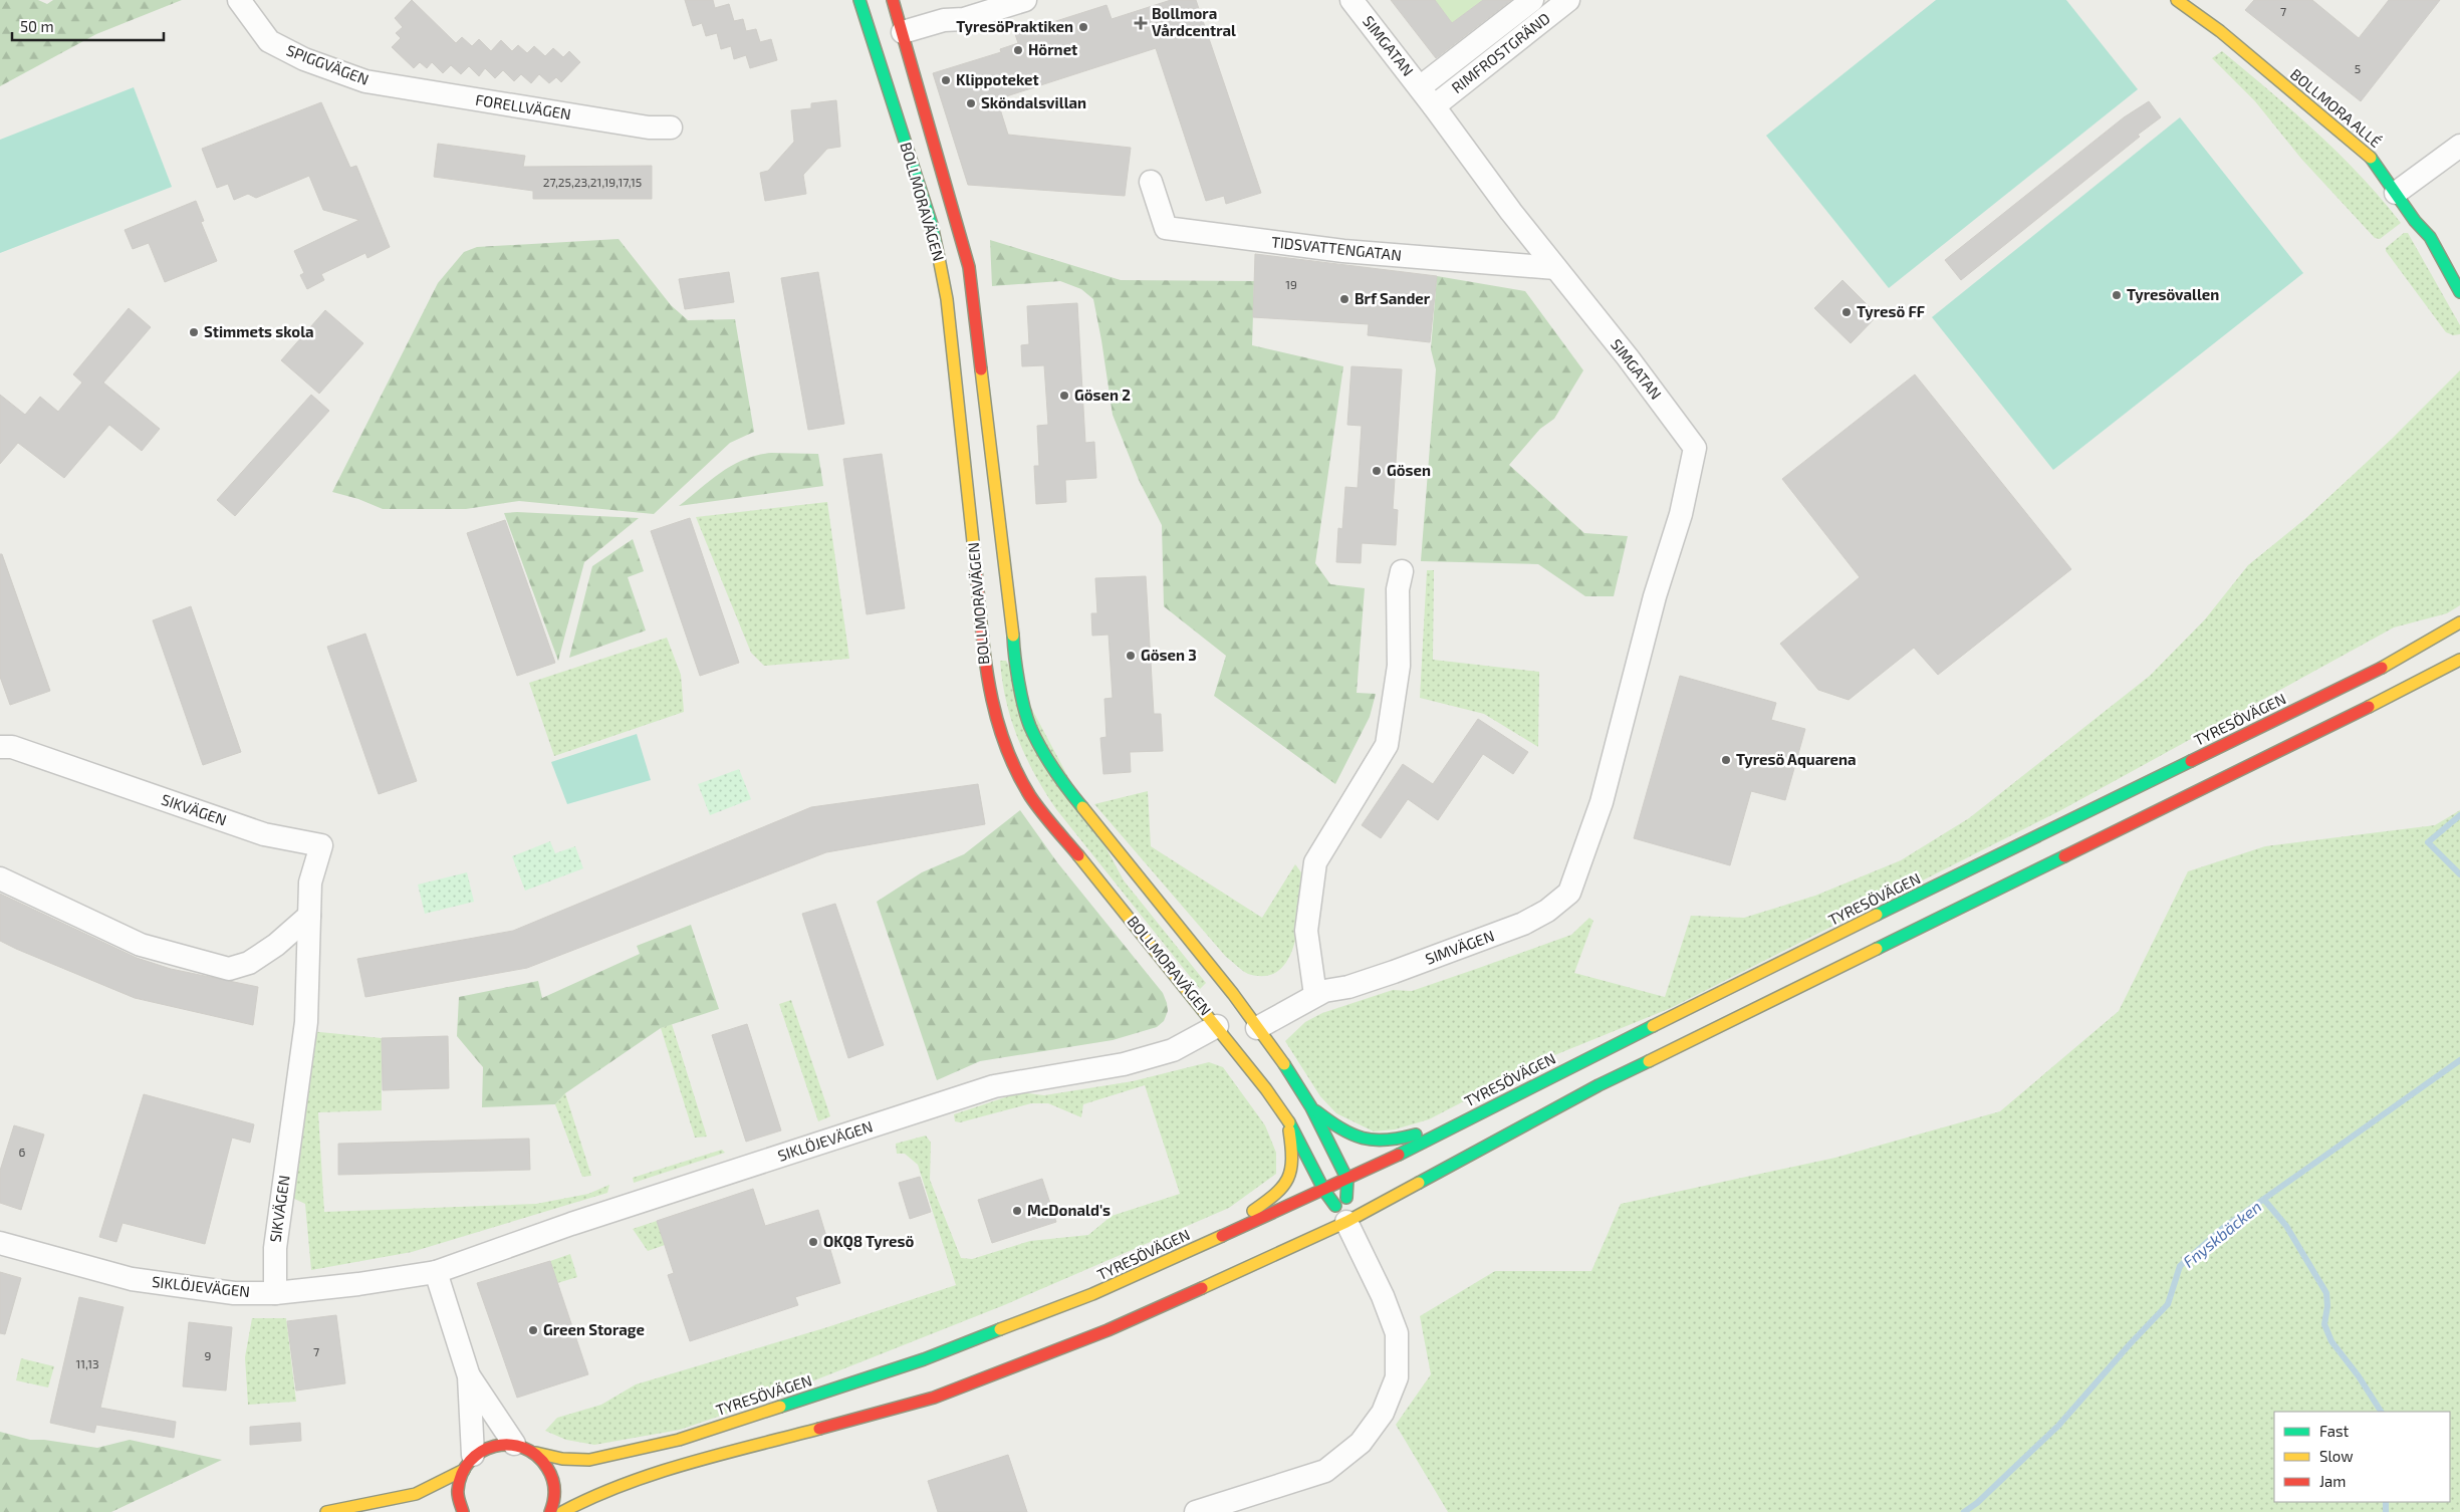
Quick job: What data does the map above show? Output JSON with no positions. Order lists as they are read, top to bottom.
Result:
{
  "streets": {
    "main road": ["BOLLMORA ALLÉ", "BOLLMORAVÄGEN", "TYRESÖVÄGEN"],
    "street": [
      "SIMGATAN",
      "RIMFROSTGRÄND",
      "SPIGGVÄGEN",
      "FORELLVÄGEN",
      "TIDSVATTENGATAN",
      "SIKVÄGEN",
      "SIMVÄGEN",
      "SIKLÖJEVÄGEN"
    ]
  },
  "crossings": [
    ["SIMGATAN", "RIMFROSTGRÄND"],
    ["SIMGATAN", "TIDSVATTENGATAN"],
    ["SIMGATAN", "SIMVÄGEN"],
    ["SPIGGVÄGEN", "FORELLVÄGEN"],
    ["BOLLMORAVÄGEN", "TYRESÖVÄGEN"],
    ["BOLLMORAVÄGEN", "SIMVÄGEN"],
    ["BOLLMORAVÄGEN", "SIKLÖJEVÄGEN"],
    ["SIKVÄGEN", "SIKLÖJEVÄGEN"]
  ],
  "water": ["Fnyskbäcken"],
  "places": {
    "health": ["Bollmora Vårdcentral"],
    "other": [
      "TyresöPraktiken",
      "Hörnet",
      "Klippoteket",
      "Sköndalsvillan",
      "Tyresövallen",
      "Brf Sander",
      "Tyresö FF",
      "Stimmets skola",
      "Gösen 2",
      "Gösen",
      "Gösen 3",
      "Tyresö Aquarena",
      "McDonald's",
      "OKQ8 Tyresö",
      "Green Storage"
    ]
  },
  "house_numbers": [
    "7",
    "5",
    "27,25,23,21,19,17,15",
    "19",
    "6",
    "7",
    "9",
    "11,13"
  ],
  "legend": ["Fast", "Slow", "Jam"],
  "scale_bar": "50 m"
}
